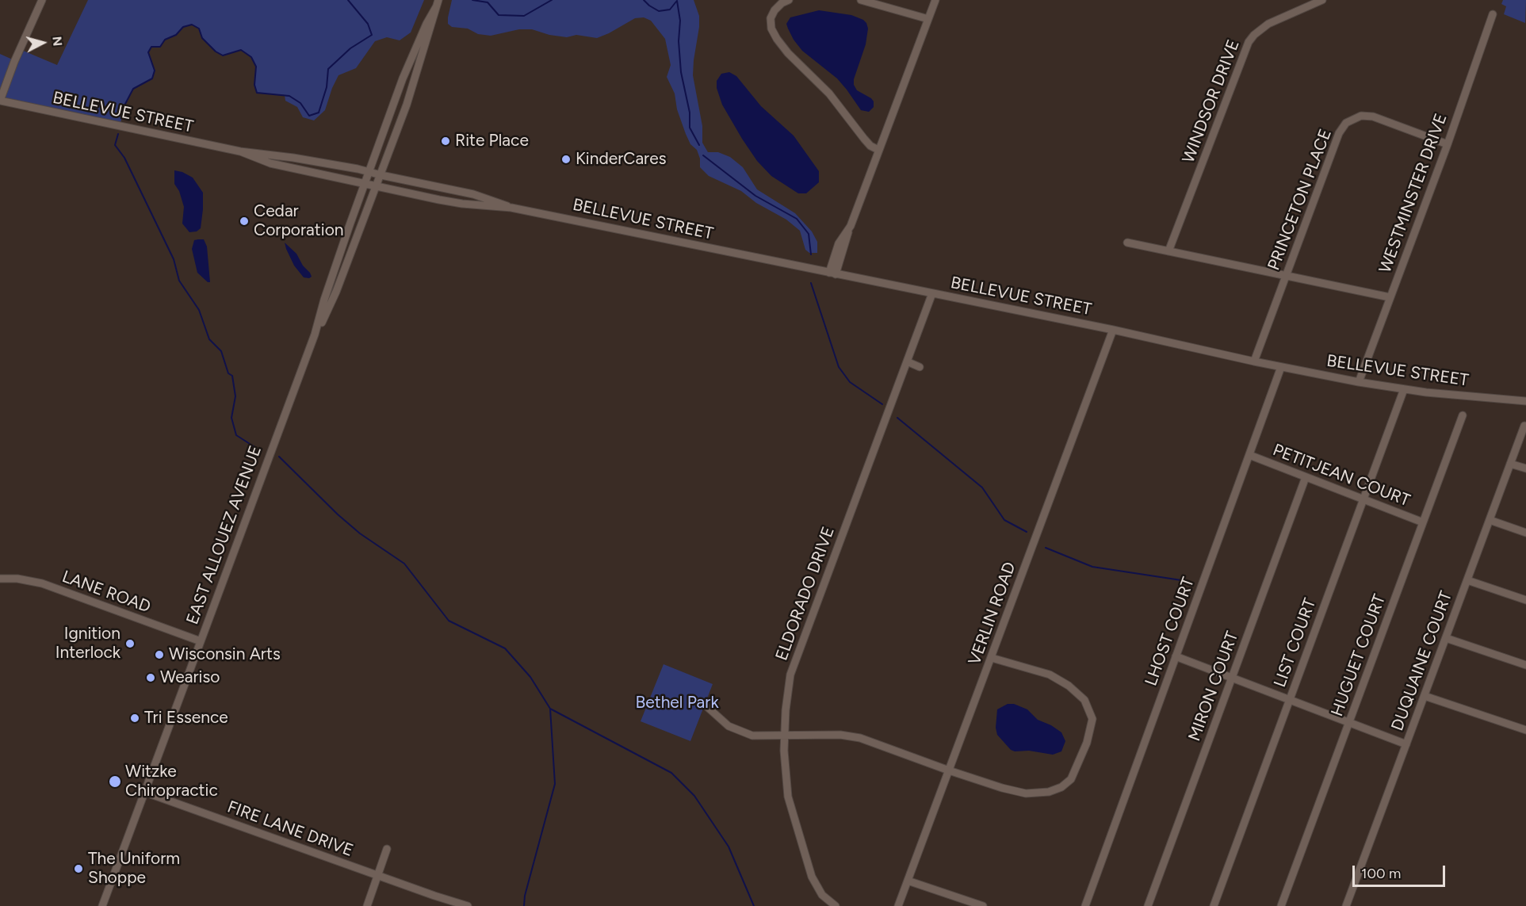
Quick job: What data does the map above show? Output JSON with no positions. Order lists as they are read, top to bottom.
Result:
{
  "streets": {
    "street": [
      "WINDSOR DRIVE",
      "BELLEVUE STREET",
      "WESTMINSTER DRIVE",
      "PRINCETON PLACE",
      "PETITJEAN COURT",
      "EAST ALLOUEZ AVENUE",
      "LANE ROAD",
      "ELDORADO DRIVE",
      "VERLIN ROAD",
      "LHOST COURT",
      "LIST COURT",
      "HUGUET COURT",
      "DUQUAINE COURT",
      "MIRON COURT",
      "FIRE LANE DRIVE"
    ]
  },
  "crossings": [
    ["BELLEVUE STREET", "WESTMINSTER DRIVE"],
    ["BELLEVUE STREET", "PRINCETON PLACE"],
    ["BELLEVUE STREET", "EAST ALLOUEZ AVENUE"],
    ["BELLEVUE STREET", "ELDORADO DRIVE"],
    ["BELLEVUE STREET", "VERLIN ROAD"],
    ["BELLEVUE STREET", "LHOST COURT"],
    ["BELLEVUE STREET", "LIST COURT"],
    ["WESTMINSTER DRIVE", "PRINCETON PLACE"],
    ["PETITJEAN COURT", "LHOST COURT"],
    ["PETITJEAN COURT", "LIST COURT"],
    ["PETITJEAN COURT", "HUGUET COURT"],
    ["PETITJEAN COURT", "MIRON COURT"],
    ["EAST ALLOUEZ AVENUE", "LANE ROAD"],
    ["EAST ALLOUEZ AVENUE", "FIRE LANE DRIVE"]
  ],
  "parks": ["Bethel Park"],
  "places": [
    "Rite Place",
    "KinderCares",
    "Cedar Corporation",
    "Ignition Interlock",
    "Wisconsin Arts",
    "Weariso",
    "Tri Essence",
    "Witzke Chiropractic",
    "The Uniform Shoppe"
  ],
  "scale_bar": "100 m",
  "north": "right"
}
